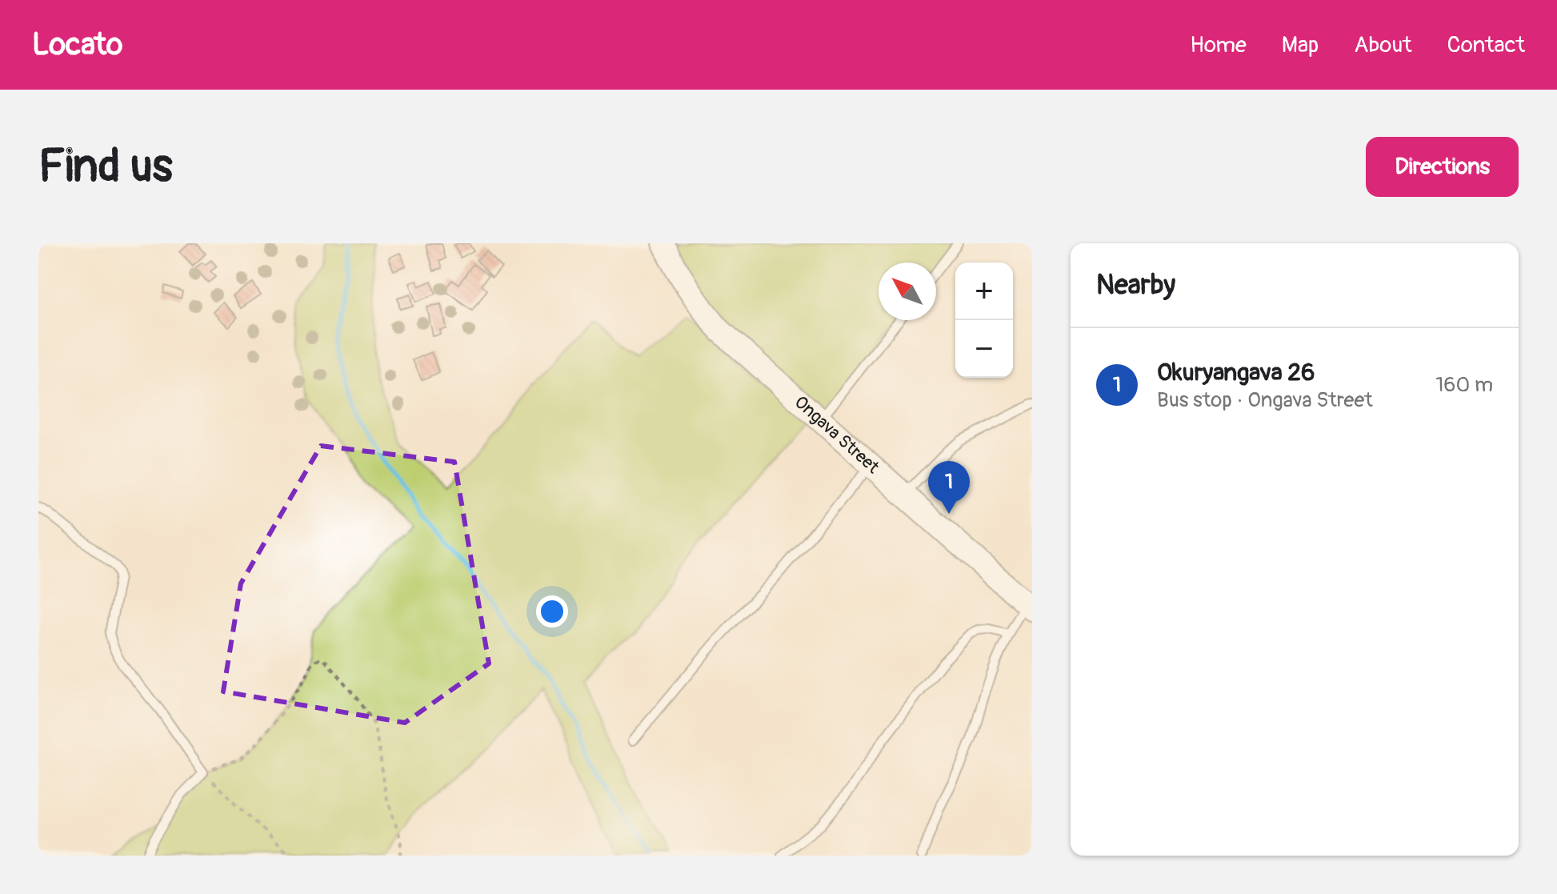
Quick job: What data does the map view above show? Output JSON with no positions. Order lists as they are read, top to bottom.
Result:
{
  "streets": {
    "street": ["Ongava Street"]
  },
  "north": "top left",
  "page": {
    "header": "Locato",
    "nav": [
      "Home",
      "Map",
      "About",
      "Contact"
    ],
    "buttons": "Directions",
    "title": "Find us",
    "heading": "Nearby",
    "map_buttons": ["+", "−"],
    "list": [
      {
        "mark": "1",
        "name": "Okuryangava 26",
        "note": "Bus stop · Ongava Street",
        "value": "160 m"
      }
    ],
    "pins": "1"
  }
}
